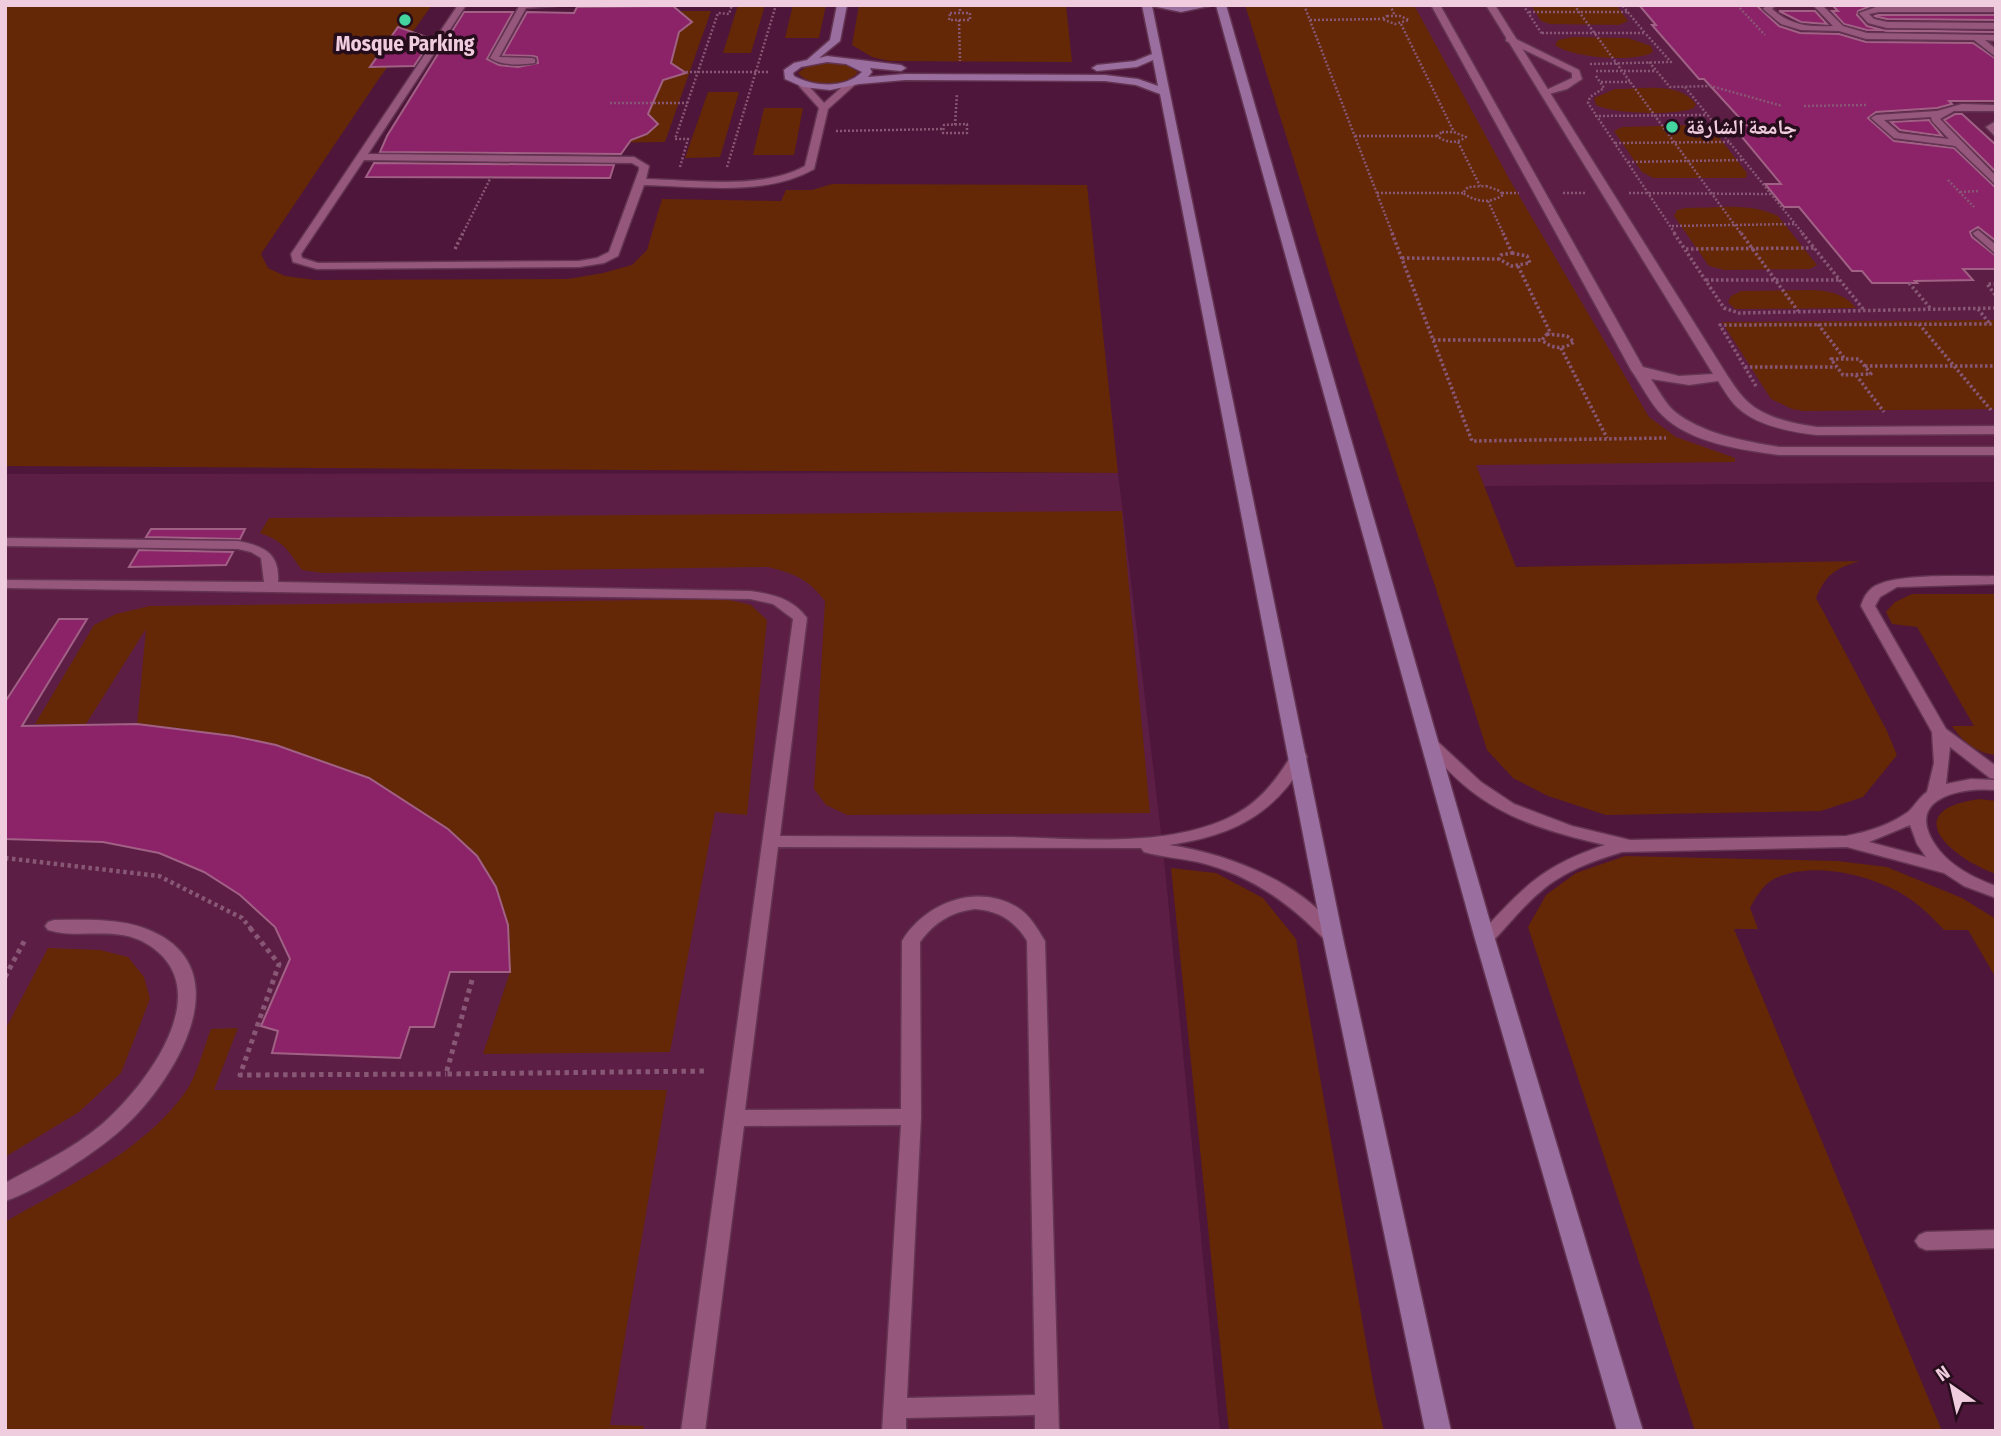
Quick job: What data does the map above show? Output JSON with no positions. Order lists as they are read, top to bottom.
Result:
{
  "places": ["Mosque Parking", "جامعة الشارقة"],
  "north": "top left"
}
